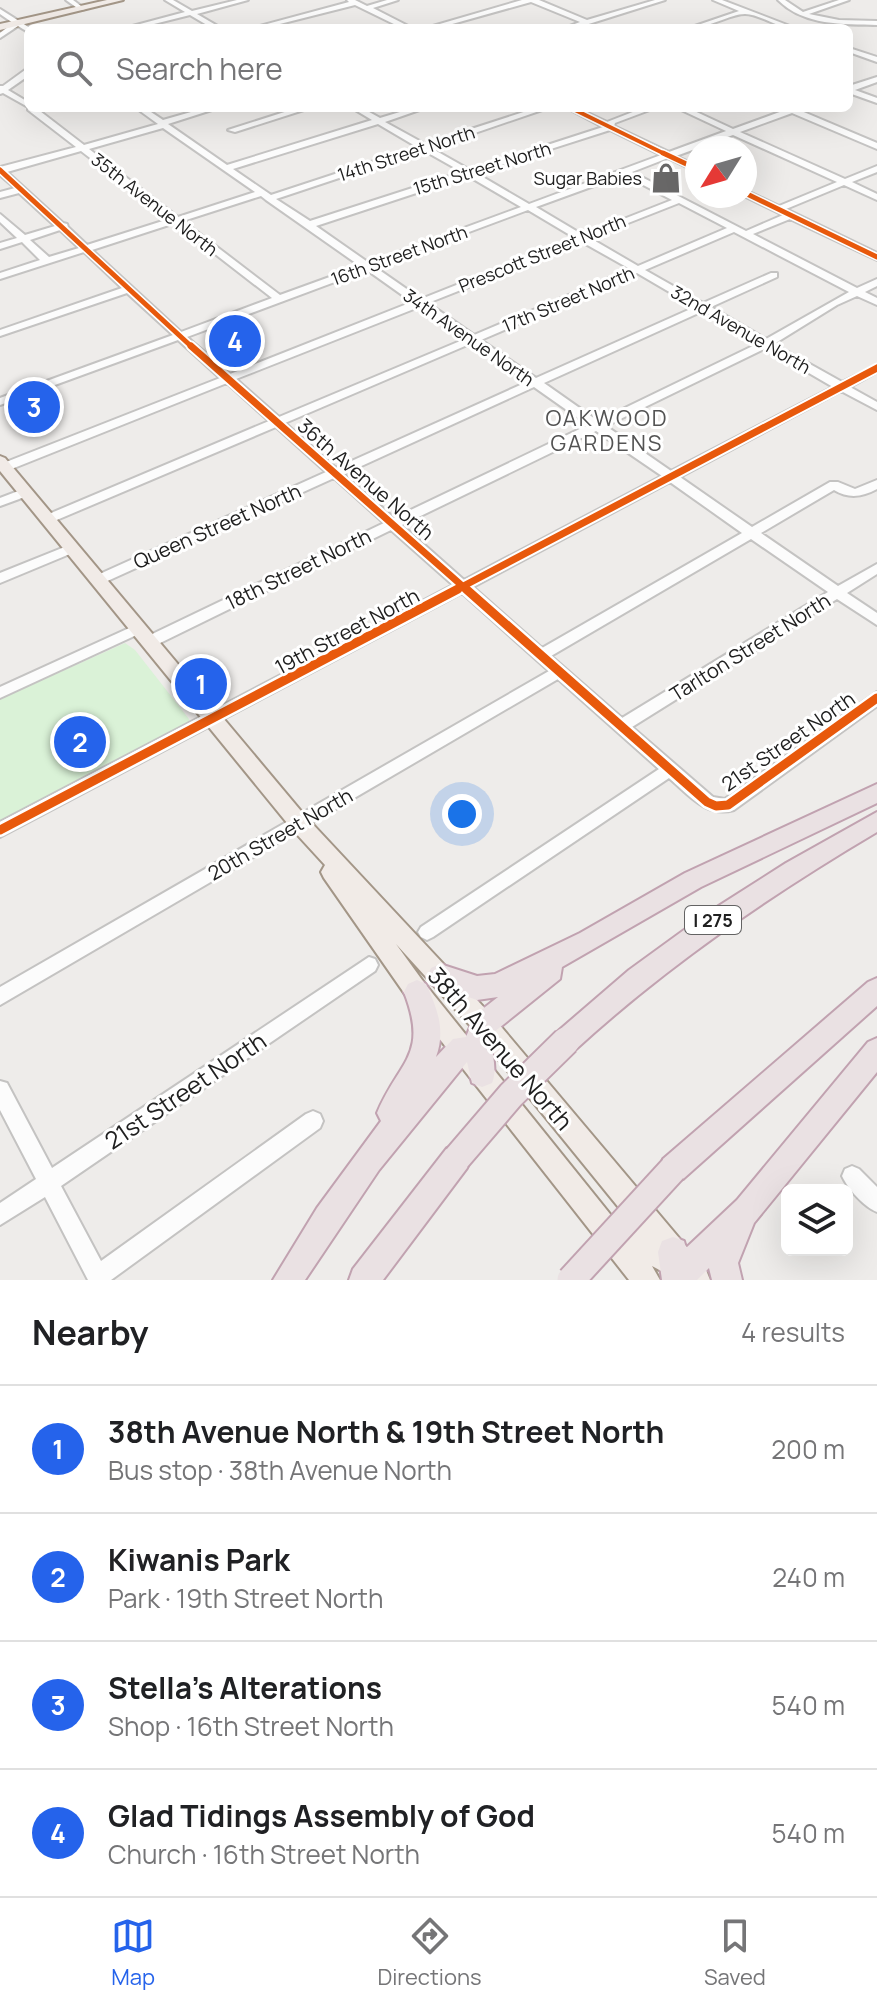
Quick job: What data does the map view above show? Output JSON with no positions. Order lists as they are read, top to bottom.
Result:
{
  "streets": {
    "highway": ["I 275"],
    "main road": ["38th Avenue North"],
    "street": [
      "14th Street North",
      "15th Street North",
      "35th Avenue North",
      "Prescott Street North",
      "16th Street North",
      "17th Street North",
      "32nd Avenue North",
      "34th Avenue North",
      "36th Avenue North",
      "Queen Street North",
      "18th Street North",
      "19th Street North",
      "Tarlton Street North",
      "21st Street North",
      "20th Street North"
    ]
  },
  "crossings": [
    ["14th Street North", "35th Avenue North"],
    ["14th Street North", "32nd Avenue North"],
    ["14th Street North", "34th Avenue North"],
    ["14th Street North", "36th Avenue North"],
    ["15th Street North", "32nd Avenue North"],
    ["15th Street North", "34th Avenue North"],
    ["35th Avenue North", "16th Street North"],
    ["Prescott Street North", "32nd Avenue North"],
    ["Prescott Street North", "34th Avenue North"],
    ["Prescott Street North", "36th Avenue North"],
    ["Prescott Street North", "38th Avenue North"],
    ["16th Street North", "32nd Avenue North"],
    ["16th Street North", "34th Avenue North"],
    ["16th Street North", "36th Avenue North"],
    ["17th Street North", "32nd Avenue North"],
    ["17th Street North", "34th Avenue North"],
    ["17th Street North", "36th Avenue North"],
    ["17th Street North", "38th Avenue North"],
    ["32nd Avenue North", "Queen Street North"],
    ["32nd Avenue North", "18th Street North"],
    ["32nd Avenue North", "19th Street North"],
    ["34th Avenue North", "Queen Street North"],
    ["34th Avenue North", "18th Street North"],
    ["34th Avenue North", "19th Street North"],
    ["34th Avenue North", "Tarlton Street North"],
    ["36th Avenue North", "Queen Street North"],
    ["36th Avenue North", "18th Street North"],
    ["36th Avenue North", "19th Street North"],
    ["36th Avenue North", "Tarlton Street North"],
    ["36th Avenue North", "21st Street North"],
    ["36th Avenue North", "20th Street North"],
    ["Queen Street North", "38th Avenue North"],
    ["18th Street North", "38th Avenue North"],
    ["19th Street North", "38th Avenue North"],
    ["20th Street North", "38th Avenue North"]
  ],
  "districts": ["OAKWOOD GARDENS"],
  "places": {
    "shop": ["Sugar Babies"]
  },
  "north": "bottom left",
  "page": {
    "search": "Search here",
    "pins": [
      "4",
      "3",
      "1",
      "2"
    ],
    "heading": ["Nearby", "4 results"],
    "list": [
      {
        "mark": "1",
        "name": "38th Avenue North & 19th Street North",
        "note": "Bus stop · 38th Avenue North",
        "value": "200 m"
      },
      {
        "mark": "2",
        "name": "Kiwanis Park",
        "note": "Park · 19th Street North",
        "value": "240 m"
      },
      {
        "mark": "3",
        "name": "Stella's Alterations",
        "note": "Shop · 16th Street North",
        "value": "540 m"
      },
      {
        "mark": "4",
        "name": "Glad Tidings Assembly of God",
        "note": "Church · 16th Street North",
        "value": "540 m"
      }
    ],
    "nav": ["Map", "Directions", "Saved"]
  }
}
